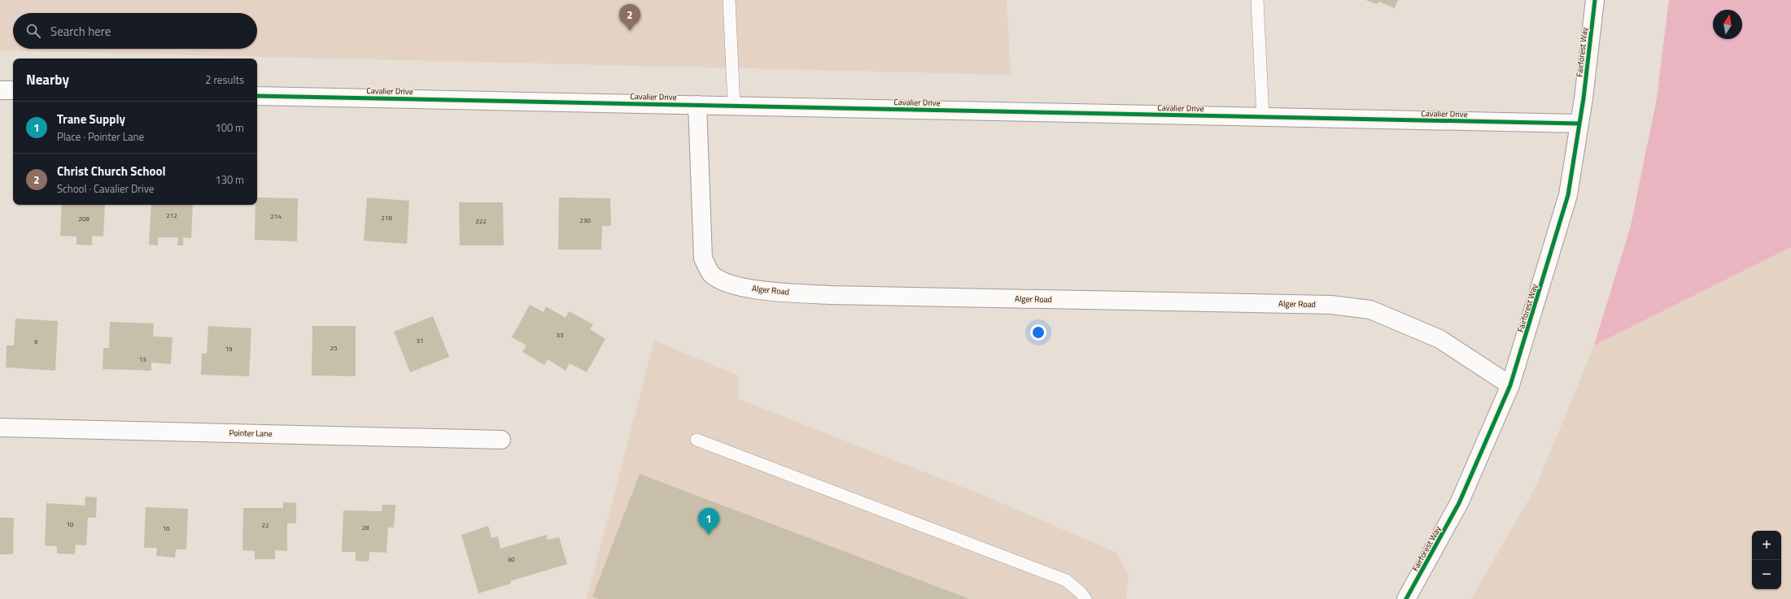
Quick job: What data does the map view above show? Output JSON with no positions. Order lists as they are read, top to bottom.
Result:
{
  "streets": {
    "street": [
      "Fairforest Way",
      "Cavalier Drive",
      "Alger Road",
      "Pointer Lane"
    ]
  },
  "crossings": [
    ["Fairforest Way", "Cavalier Drive"],
    ["Fairforest Way", "Alger Road"],
    ["Cavalier Drive", "Alger Road"]
  ],
  "house_numbers": [
    "212",
    "214",
    "218",
    "208",
    "230",
    "222",
    "33",
    "31",
    "9",
    "25",
    "19",
    "13",
    "10",
    "22",
    "28",
    "16",
    "30"
  ],
  "north": "top",
  "page": {
    "pins": ["2", "1"],
    "search": "Search here",
    "heading": ["Nearby", "2 results"],
    "list": [
      {
        "mark": "1",
        "name": "Trane Supply",
        "note": "Place · Pointer Lane",
        "value": "100 m"
      },
      {
        "mark": "2",
        "name": "Christ Church School",
        "note": "School · Cavalier Drive",
        "value": "130 m"
      }
    ],
    "map_buttons": ["+", "−"]
  }
}
